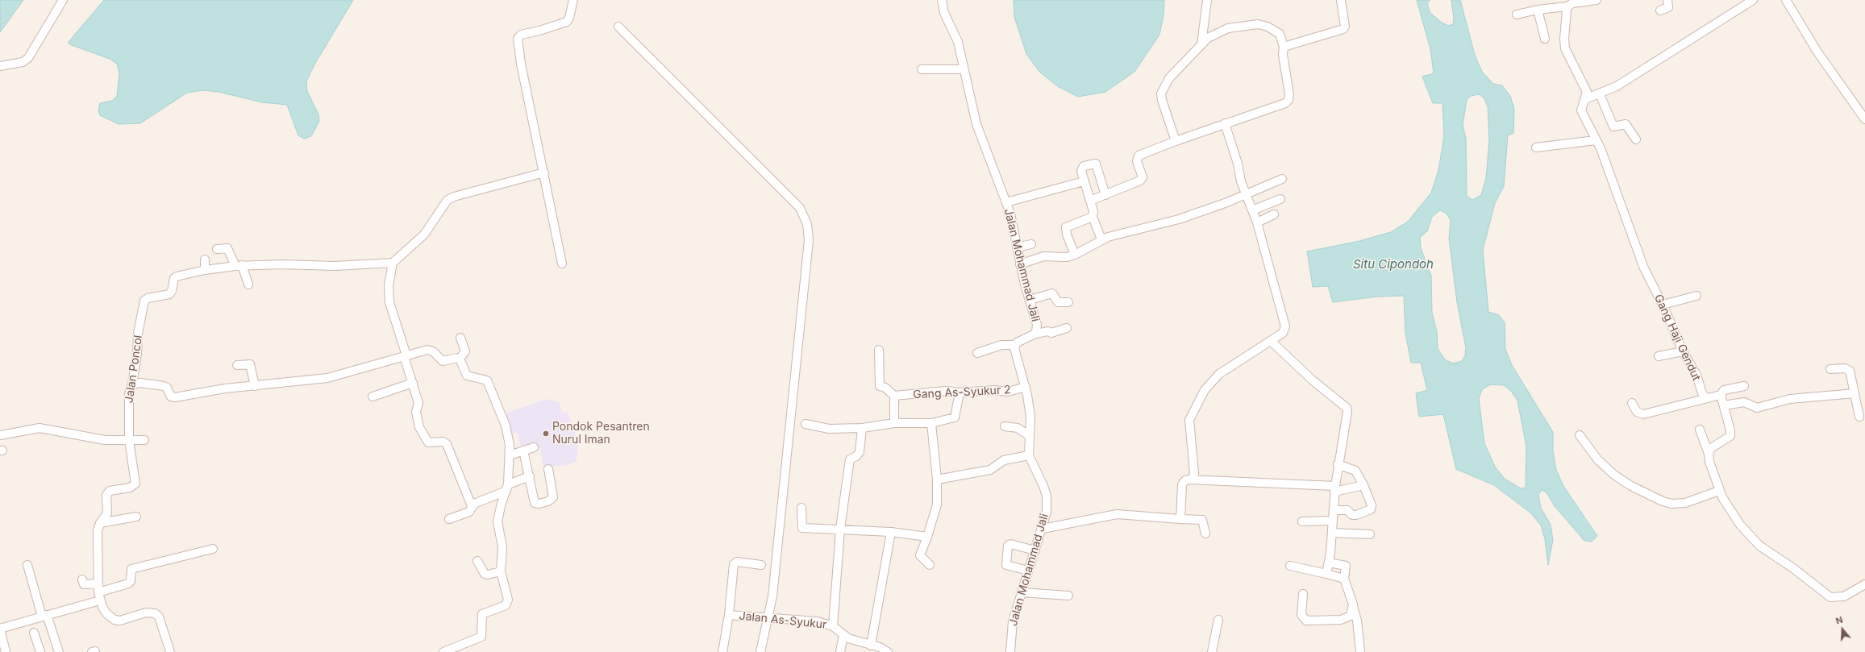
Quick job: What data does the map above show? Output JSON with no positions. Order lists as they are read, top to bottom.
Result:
{
  "streets": {
    "street": [
      "Jalan Mohammad Jali",
      "Gang Haji Gendut",
      "Jalan Poncol",
      "Gang As-Syukur 2",
      "Jalan As-Syukur"
    ]
  },
  "crossings": [
    ["Jalan Mohammad Jali", "Gang As-Syukur 2"]
  ],
  "water": ["Situ Cipondoh"],
  "places": ["Pondok Pesantren Nurul Iman"],
  "north": "top"
}
